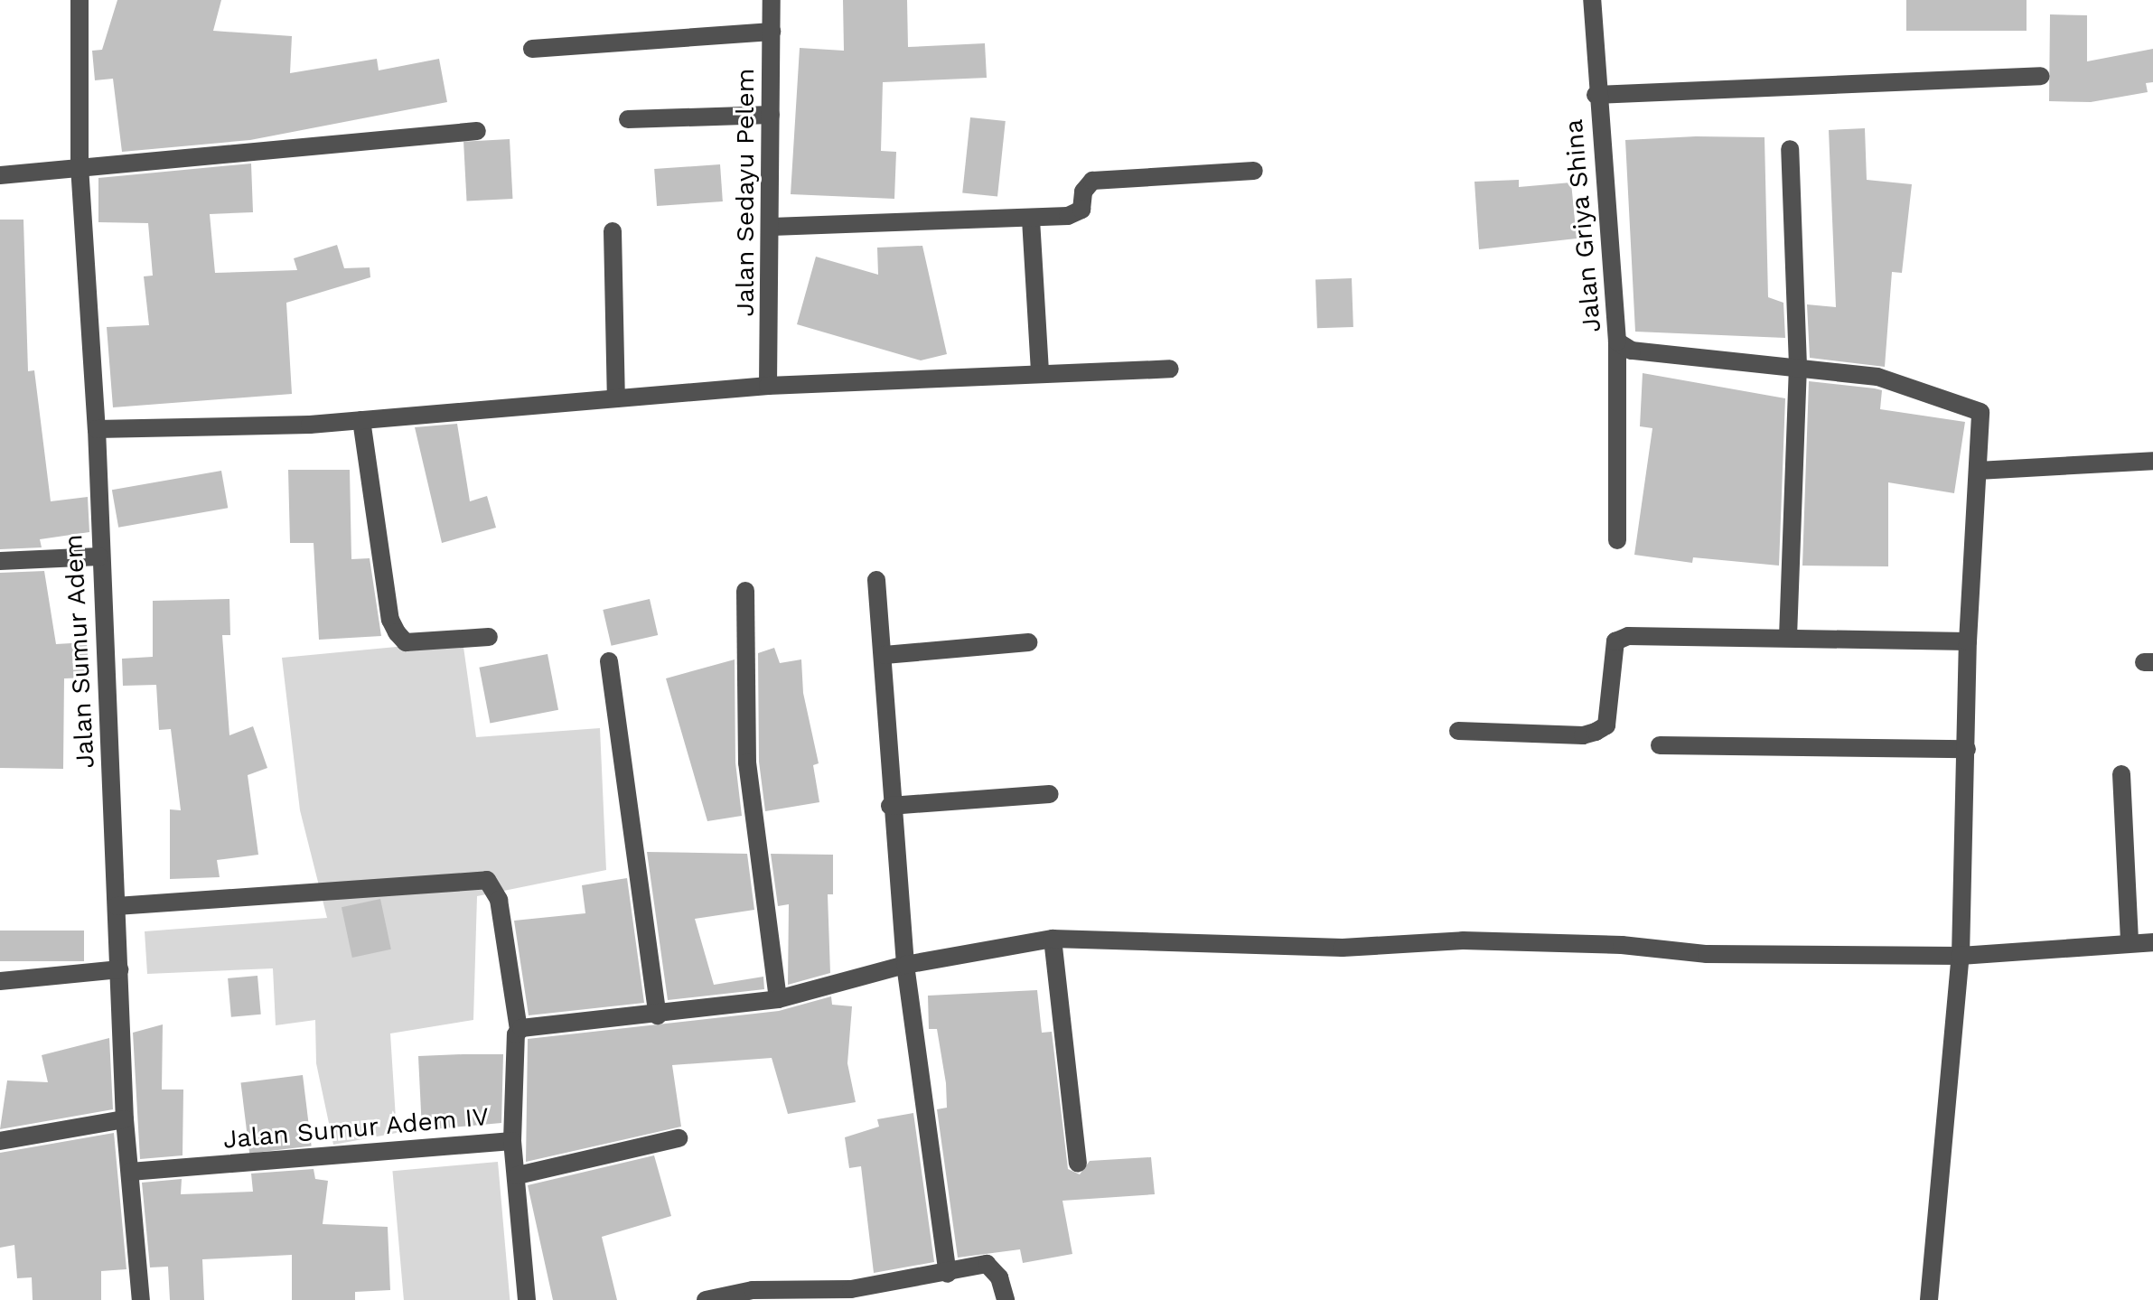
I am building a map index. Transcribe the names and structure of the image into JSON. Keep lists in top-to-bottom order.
{
  "streets": {
    "street": [
      "Jalan Sedayu Pelem",
      "Jalan Griya Shina",
      "Jalan Sumur Adem",
      "Jalan Sumur Adem IV"
    ]
  },
  "crossings": [
    ["Jalan Sumur Adem", "Jalan Sumur Adem IV"]
  ]
}
